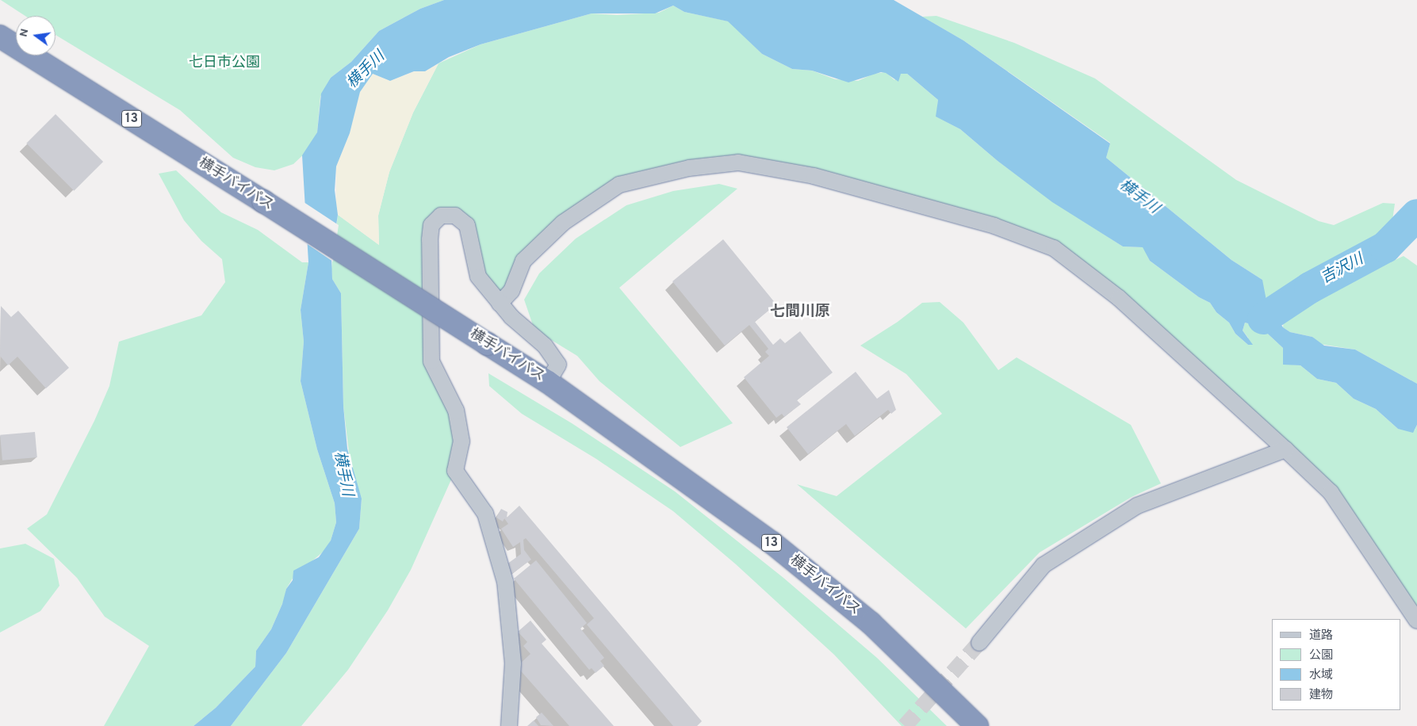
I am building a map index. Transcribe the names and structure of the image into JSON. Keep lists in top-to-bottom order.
{
  "streets": {
    "highway": ["13", "横手バイパス"]
  },
  "districts": ["七間川原"],
  "water": ["横手川", "吉沢川"],
  "parks": ["七日市公園"],
  "legend": [
    "道路",
    "公園",
    "水域",
    "建物"
  ],
  "north": "left"
}
